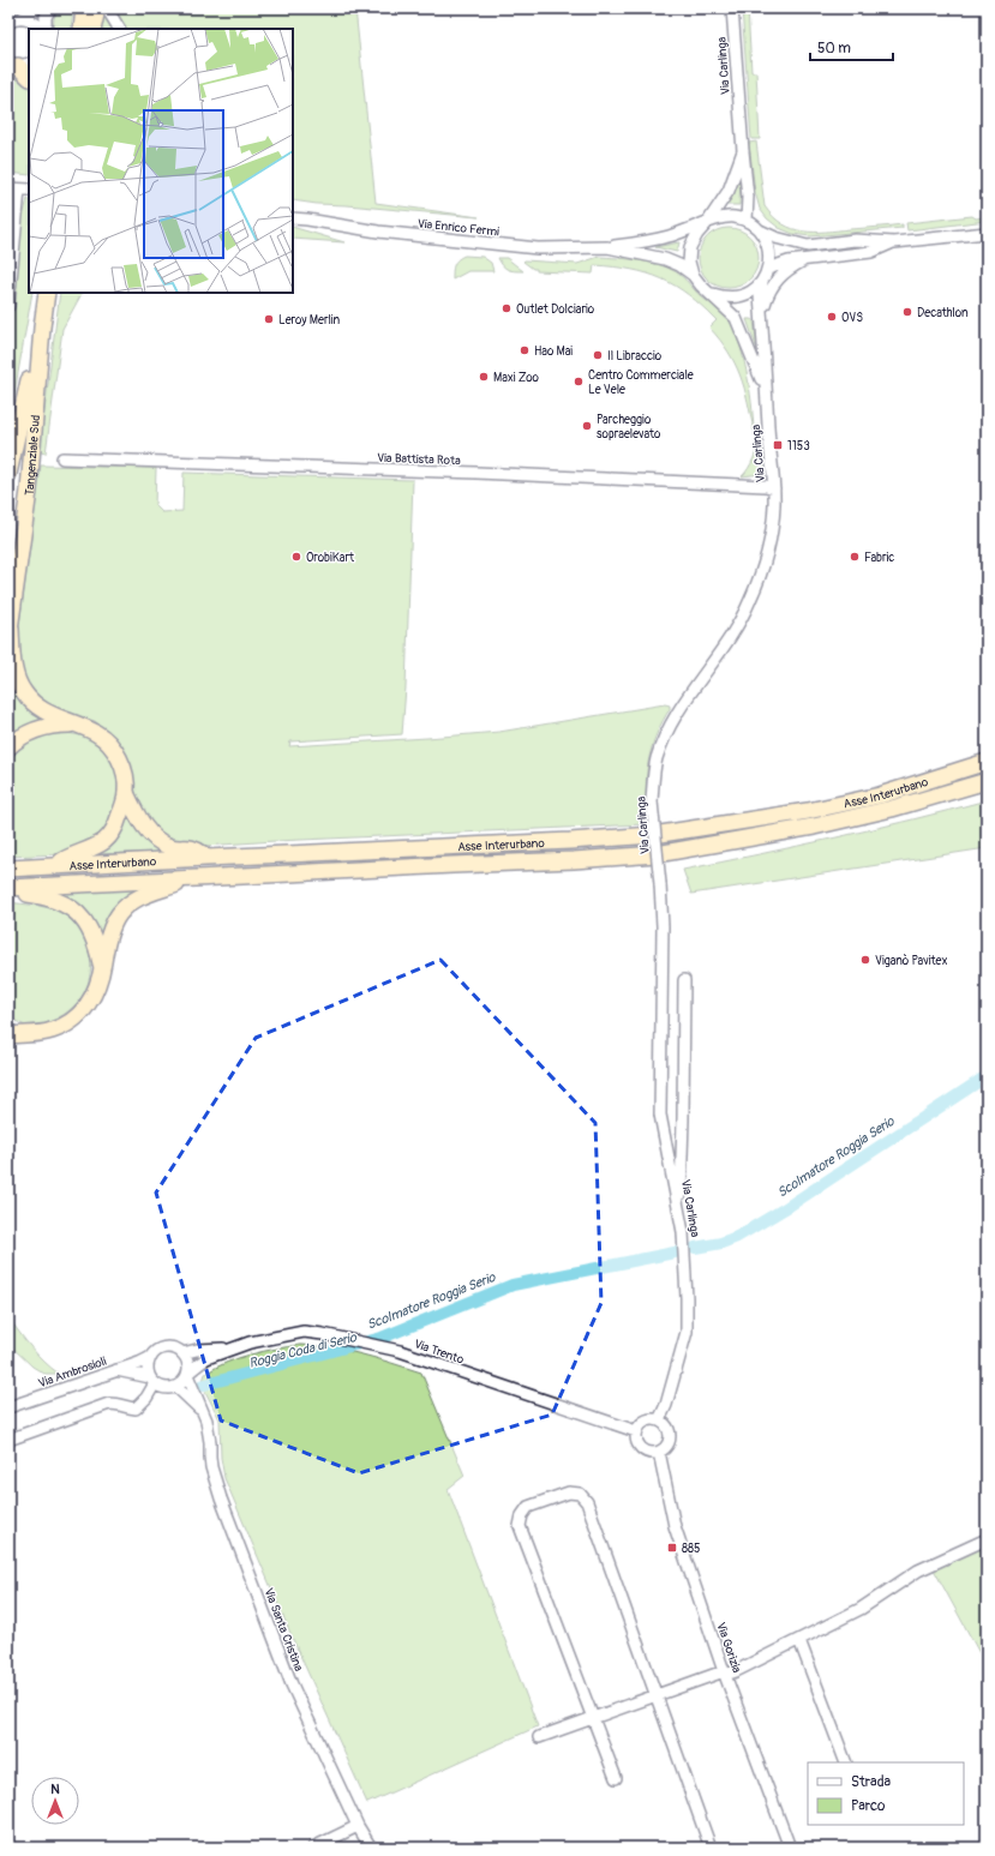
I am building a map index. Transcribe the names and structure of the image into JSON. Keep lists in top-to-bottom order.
{
  "streets": {
    "highway": ["Tangenziale Sud", "Asse Interurbano"],
    "street": [
      "Via Carlinga",
      "Via Enrico Fermi",
      "Via Battista Rota",
      "Via Trento",
      "Via Ambrosioli",
      "Via Santa Cristina",
      "Via Gorizia"
    ]
  },
  "crossings": [
    ["Via Carlinga", "Via Enrico Fermi"],
    ["Via Carlinga", "Via Battista Rota"],
    ["Via Carlinga", "Via Trento"],
    ["Via Carlinga", "Via Gorizia"],
    ["Via Trento", "Via Ambrosioli"],
    ["Via Trento", "Via Santa Cristina"],
    ["Via Trento", "Via Gorizia"],
    ["Via Ambrosioli", "Via Santa Cristina"]
  ],
  "water": ["Scolmatore Roggia Serio", "Roggia Coda di Serio"],
  "places": {
    "other": [
      "Outlet Dolciario",
      "Decathlon",
      "OVS",
      "Leroy Merlin",
      "Hao Mai",
      "Il Libraccio",
      "Maxi Zoo",
      "Centro Commerciale Le Vele",
      "Parcheggio sopraelevato",
      "OrobiKart",
      "Fabric",
      "Viganò Pavitex"
    ],
    "transit": ["1153", "885"]
  },
  "legend": ["Strada", "Parco"],
  "scale_bar": "50 m",
  "north": "top"
}
